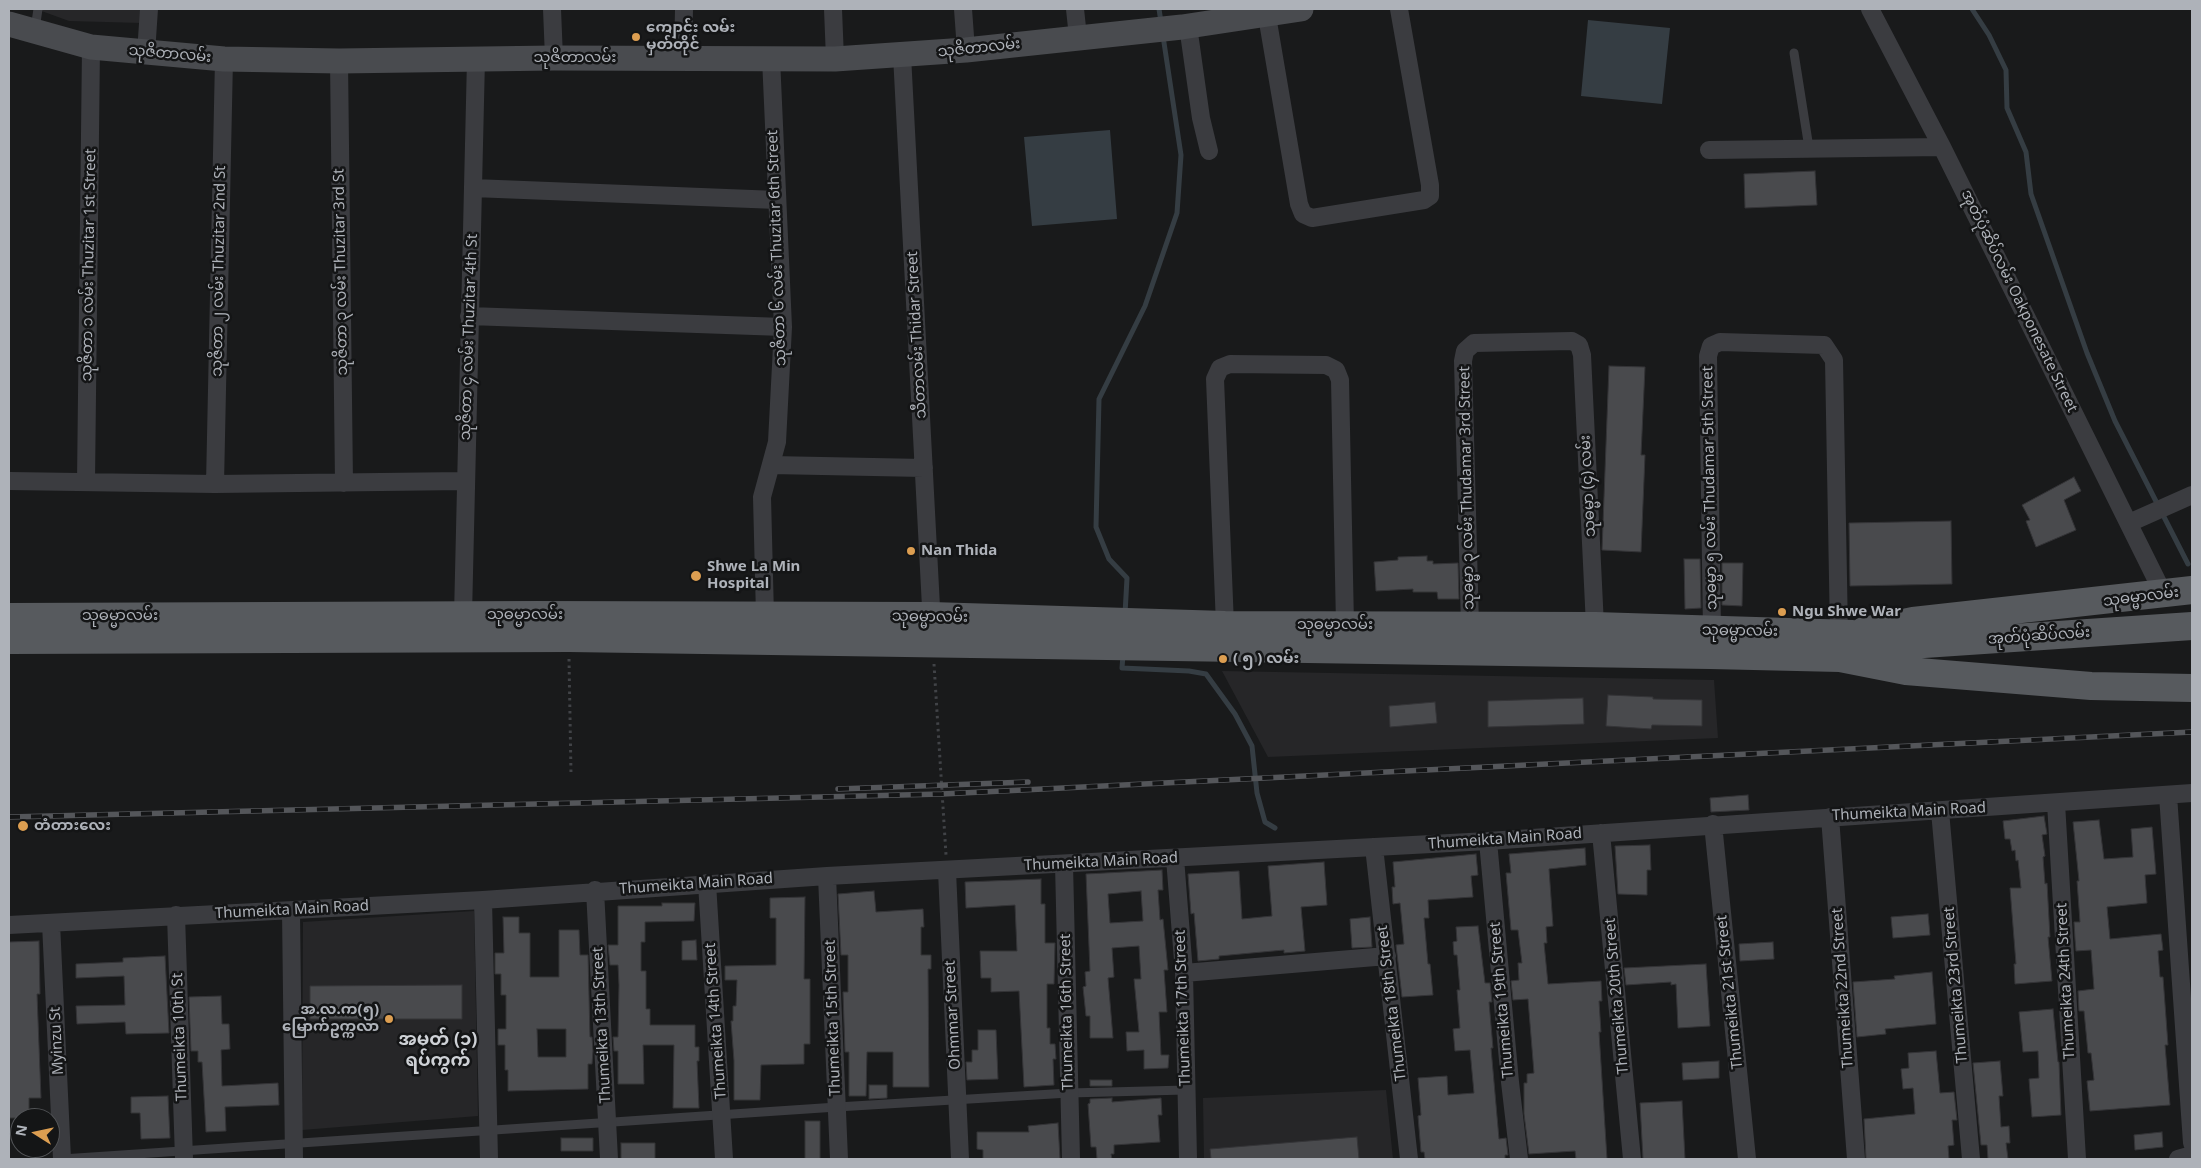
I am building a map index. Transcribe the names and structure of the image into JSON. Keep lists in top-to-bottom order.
{
  "streets": {
    "main road": ["သုဇိတာလမ်း", "သုဓမ္မာလမ်း", "အုတ်ပုံဆိပ်လမ်း"],
    "street": [
      "သုဇိတာ ၆ လမ်း Thuzitar 6th Street",
      "သုဇိတာ ၁ လမ်း Thuzitar 1st Street",
      "သုဇိတာ ၂ လမ်း Thuzitar 2nd St",
      "သုဇိတာ ၃ လမ်း Thuzitar 3rd St",
      "အုတ်ပုံဆိပ်လမ်း Oakponesate Street",
      "သီတာလမ်း Thidar Street",
      "သုဇိတာ ၄ လမ်း Thuzitar 4th St",
      "သုဓမ္မာ (၄) လမ်း",
      "သုဓမ္မာ ၃ လမ်း Thudamar 3rd Street",
      "သုဓမ္မာ ၅ လမ်း Thudamar 5th Street",
      "Thumeikta Main Road",
      "Thumeikta 24th Street",
      "Thumeikta 23rd Street",
      "Thumeikta 22nd Street",
      "Thumeikta 21st Street",
      "Thumeikta 20th Street",
      "Thumeikta 19th Street",
      "Thumeikta 18th Street",
      "Thumeikta 17th Street",
      "Thumeikta 16th Street",
      "Ohmmar Street",
      "Thumeikta 15th Street",
      "Thumeikta 14th Street",
      "Thumeikta 13th Street",
      "Thumeikta 10th St",
      "Myinzu St"
    ]
  },
  "crossings": [
    ["သုဇိတာလမ်း", "သုဇိတာ ၆ လမ်း Thuzitar 6th Street"],
    ["သုဇိတာလမ်း", "သုဇိတာ ၁ လမ်း Thuzitar 1st Street"],
    ["သုဇိတာလမ်း", "သုဇိတာ ၂ လမ်း Thuzitar 2nd St"],
    ["သုဇိတာလမ်း", "သုဇိတာ ၃ လမ်း Thuzitar 3rd St"],
    ["သုဇိတာလမ်း", "သီတာလမ်း Thidar Street"],
    ["သုဇိတာလမ်း", "သုဇိတာ ၄ လမ်း Thuzitar 4th St"],
    ["သုဇိတာ ၆ လမ်း Thuzitar 6th Street", "သုဓမ္မာလမ်း"],
    ["အုတ်ပုံဆိပ်လမ်း Oakponesate Street", "သုဓမ္မာလမ်း"],
    ["သီတာလမ်း Thidar Street", "သုဓမ္မာလမ်း"],
    ["သုဇိတာ ၄ လမ်း Thuzitar 4th St", "သုဓမ္မာလမ်း"],
    ["သုဓမ္မာ (၄) လမ်း", "သုဓမ္မာ ၃ လမ်း Thudamar 3rd Street"],
    ["သုဓမ္မာ (၄) လမ်း", "သုဓမ္မာလမ်း"],
    ["သုဓမ္မာ ၃ လမ်း Thudamar 3rd Street", "သုဓမ္မာလမ်း"],
    ["သုဓမ္မာ ၅ လမ်း Thudamar 5th Street", "သုဓမ္မာလမ်း"],
    ["သုဓမ္မာလမ်း", "အုတ်ပုံဆိပ်လမ်း"],
    ["Thumeikta Main Road", "Thumeikta 24th Street"],
    ["Thumeikta Main Road", "Thumeikta 23rd Street"],
    ["Thumeikta Main Road", "Thumeikta 22nd Street"],
    ["Thumeikta Main Road", "Thumeikta 21st Street"],
    ["Thumeikta Main Road", "Thumeikta 20th Street"],
    ["Thumeikta Main Road", "Thumeikta 19th Street"],
    ["Thumeikta Main Road", "Thumeikta 18th Street"],
    ["Thumeikta Main Road", "Thumeikta 17th Street"],
    ["Thumeikta Main Road", "Thumeikta 16th Street"],
    ["Thumeikta Main Road", "Ohmmar Street"],
    ["Thumeikta Main Road", "Thumeikta 15th Street"],
    ["Thumeikta Main Road", "Thumeikta 14th Street"],
    ["Thumeikta Main Road", "Thumeikta 13th Street"],
    ["Thumeikta Main Road", "Thumeikta 10th St"],
    ["Thumeikta Main Road", "Myinzu St"]
  ],
  "districts": ["အမှတ် (၁) ရပ်ကွက်"],
  "places": [
    "ကျောင်း လမ်း မှတ်တိုင်",
    "Nan Thida",
    "Shwe La Min Hospital",
    "Ngu Shwe War",
    "( ၅ ) လမ်း",
    "တံတားလေး",
    "အ.လ.က(၅) မြောက်ဥက္ကလာ"
  ],
  "north": "left"
}
